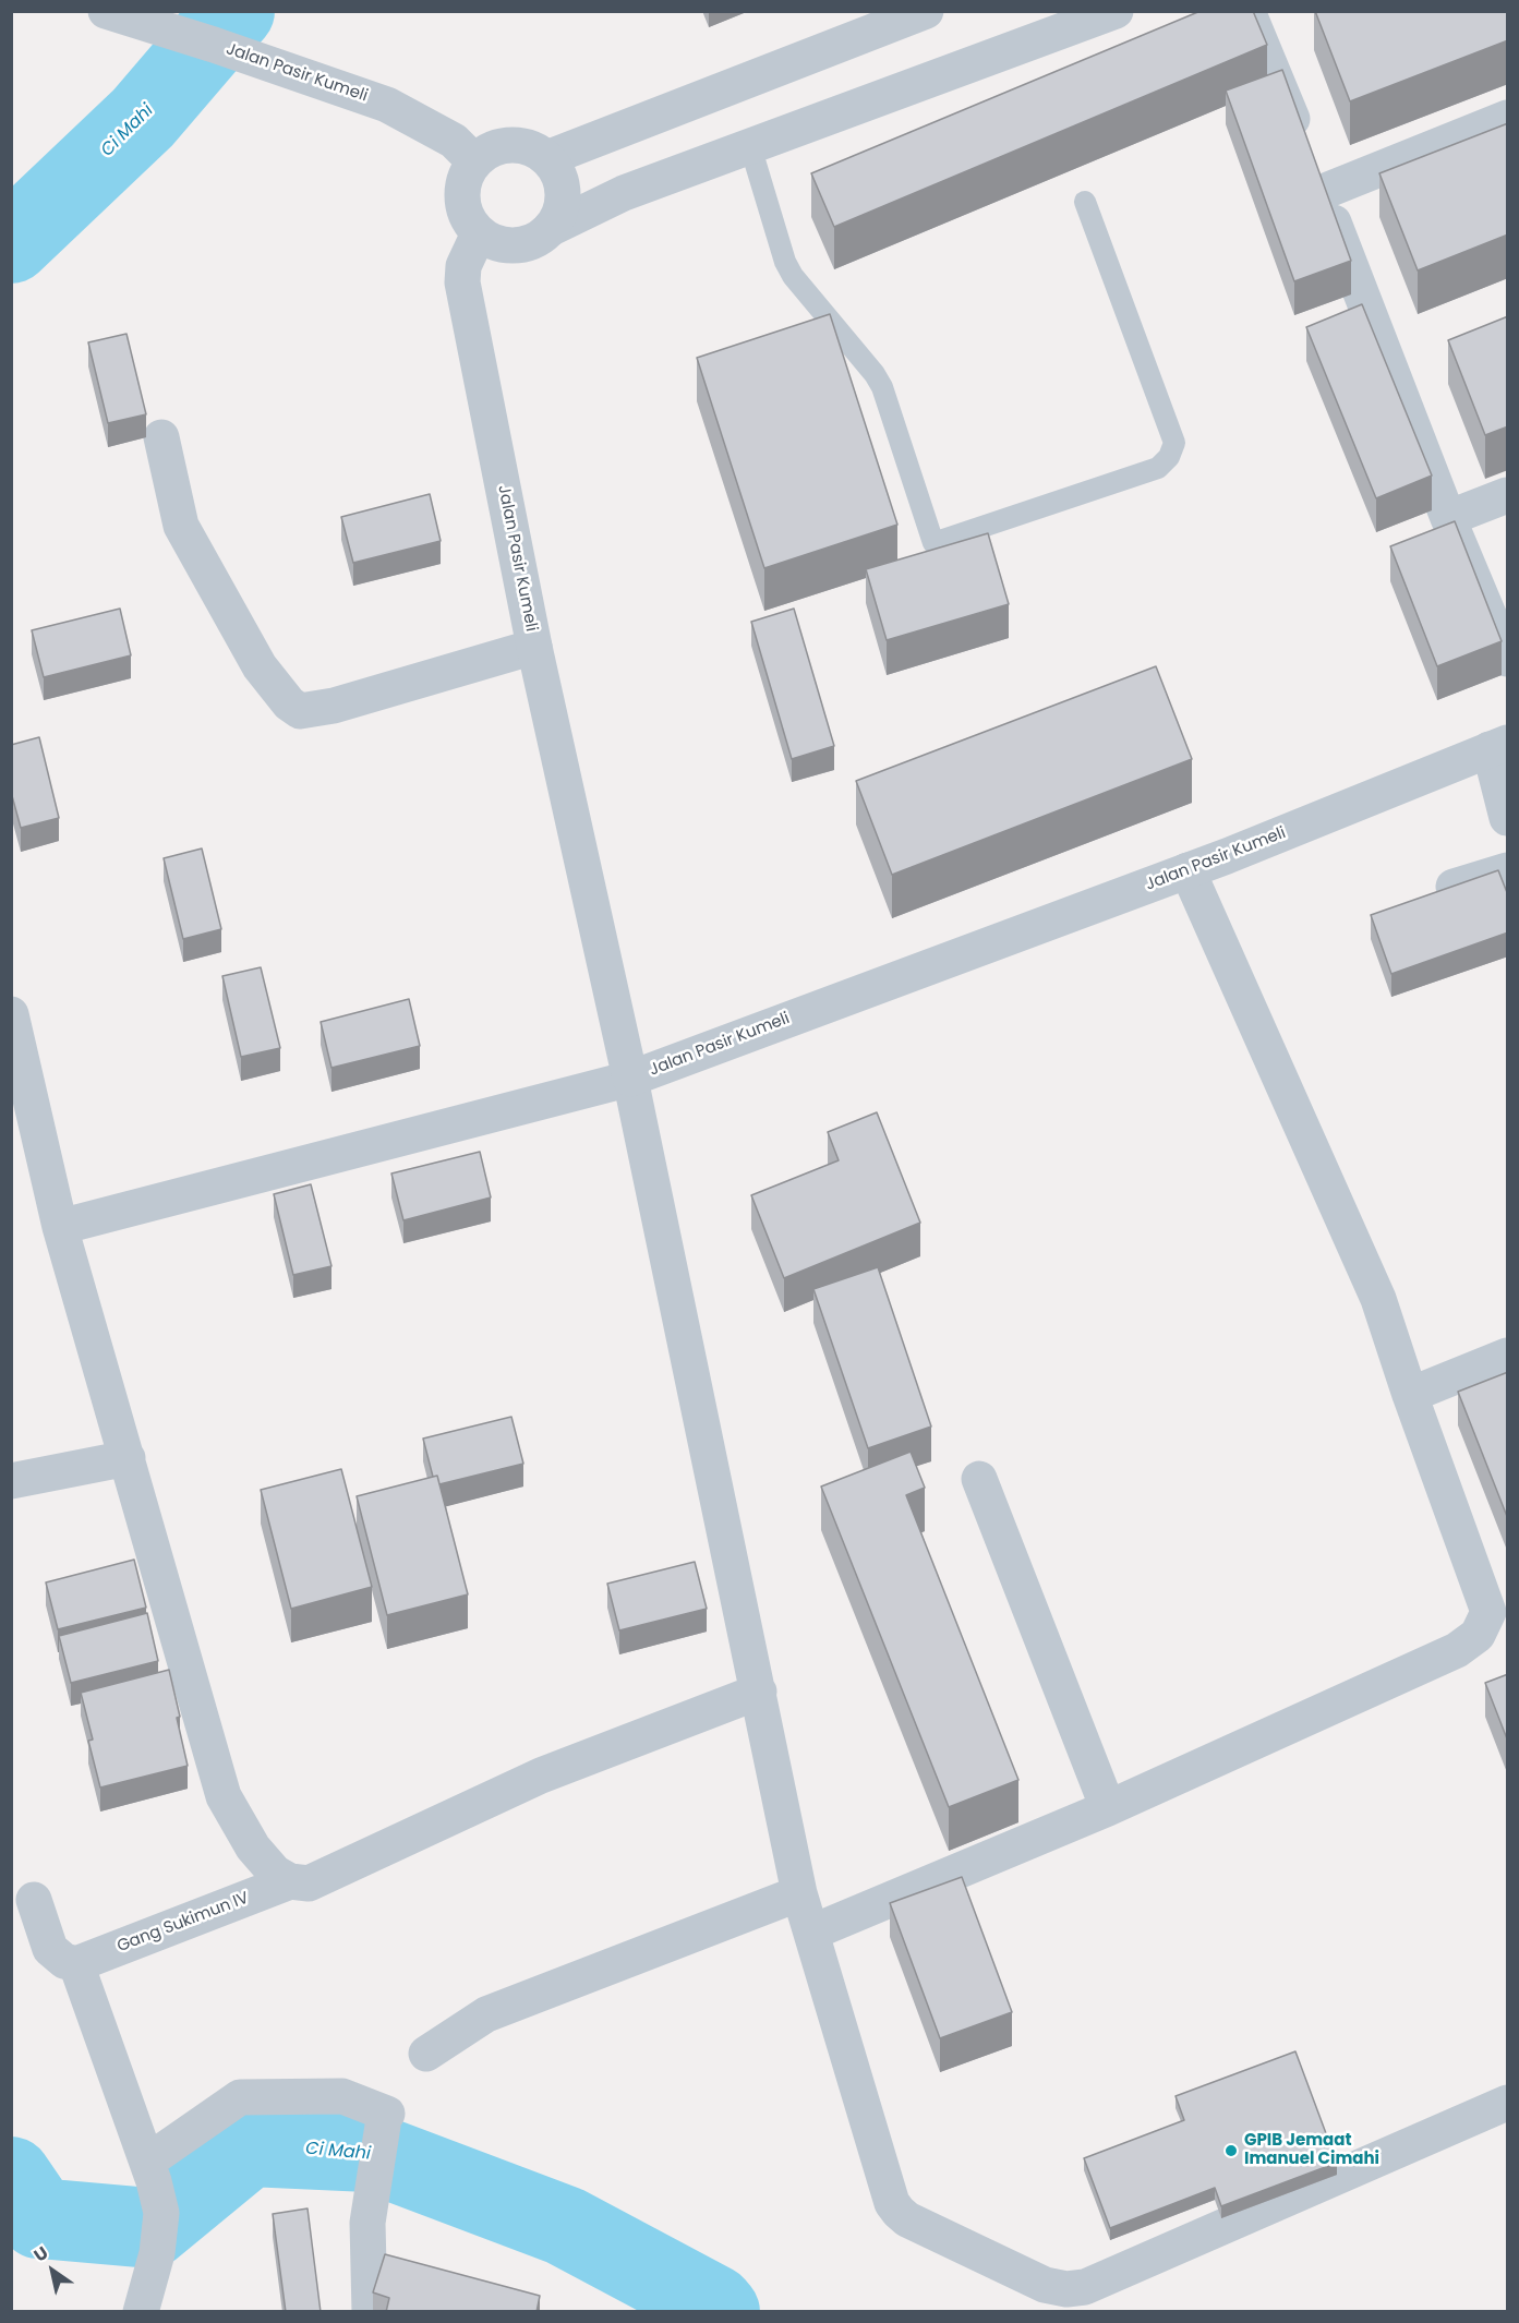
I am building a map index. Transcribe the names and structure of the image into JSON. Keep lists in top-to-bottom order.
{
  "streets": {
    "street": ["Jalan Pasir Kumeli", "Gang Sukimun IV"]
  },
  "water": ["Ci Mahi"],
  "places": ["GPIB Jemaat Imanuel Cimahi"],
  "north": "top left"
}
